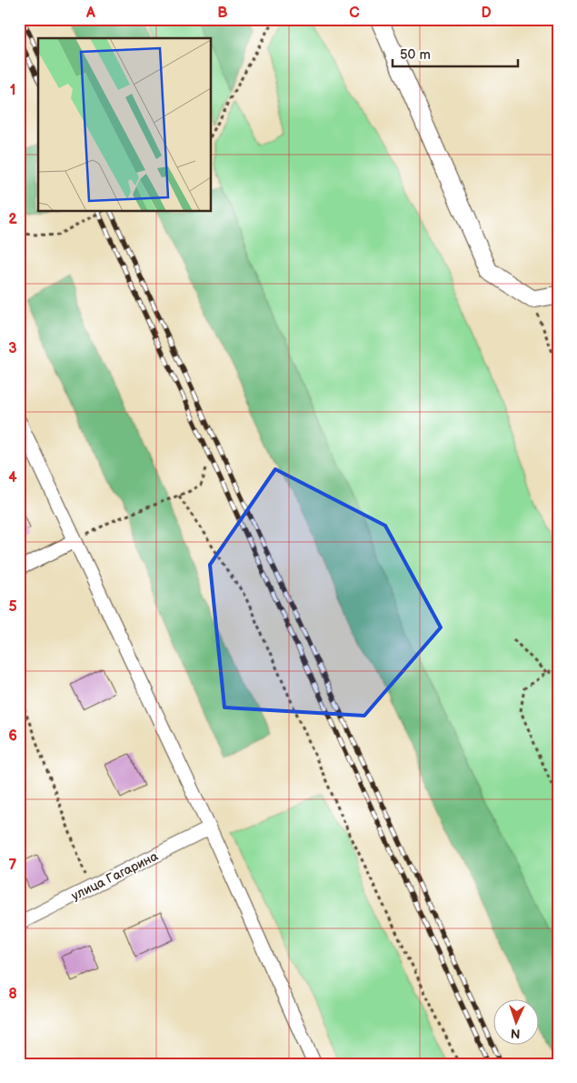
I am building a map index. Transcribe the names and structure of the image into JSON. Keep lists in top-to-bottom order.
{
  "streets": {
    "street": ["улица Гагарина"]
  },
  "scale_bar": "50 m",
  "north": "bottom",
  "grid": {
    "columns": [
      "A",
      "B",
      "C",
      "D"
    ],
    "rows": [
      "1",
      "2",
      "3",
      "4",
      "5",
      "6",
      "7",
      "8"
    ]
  }
}
